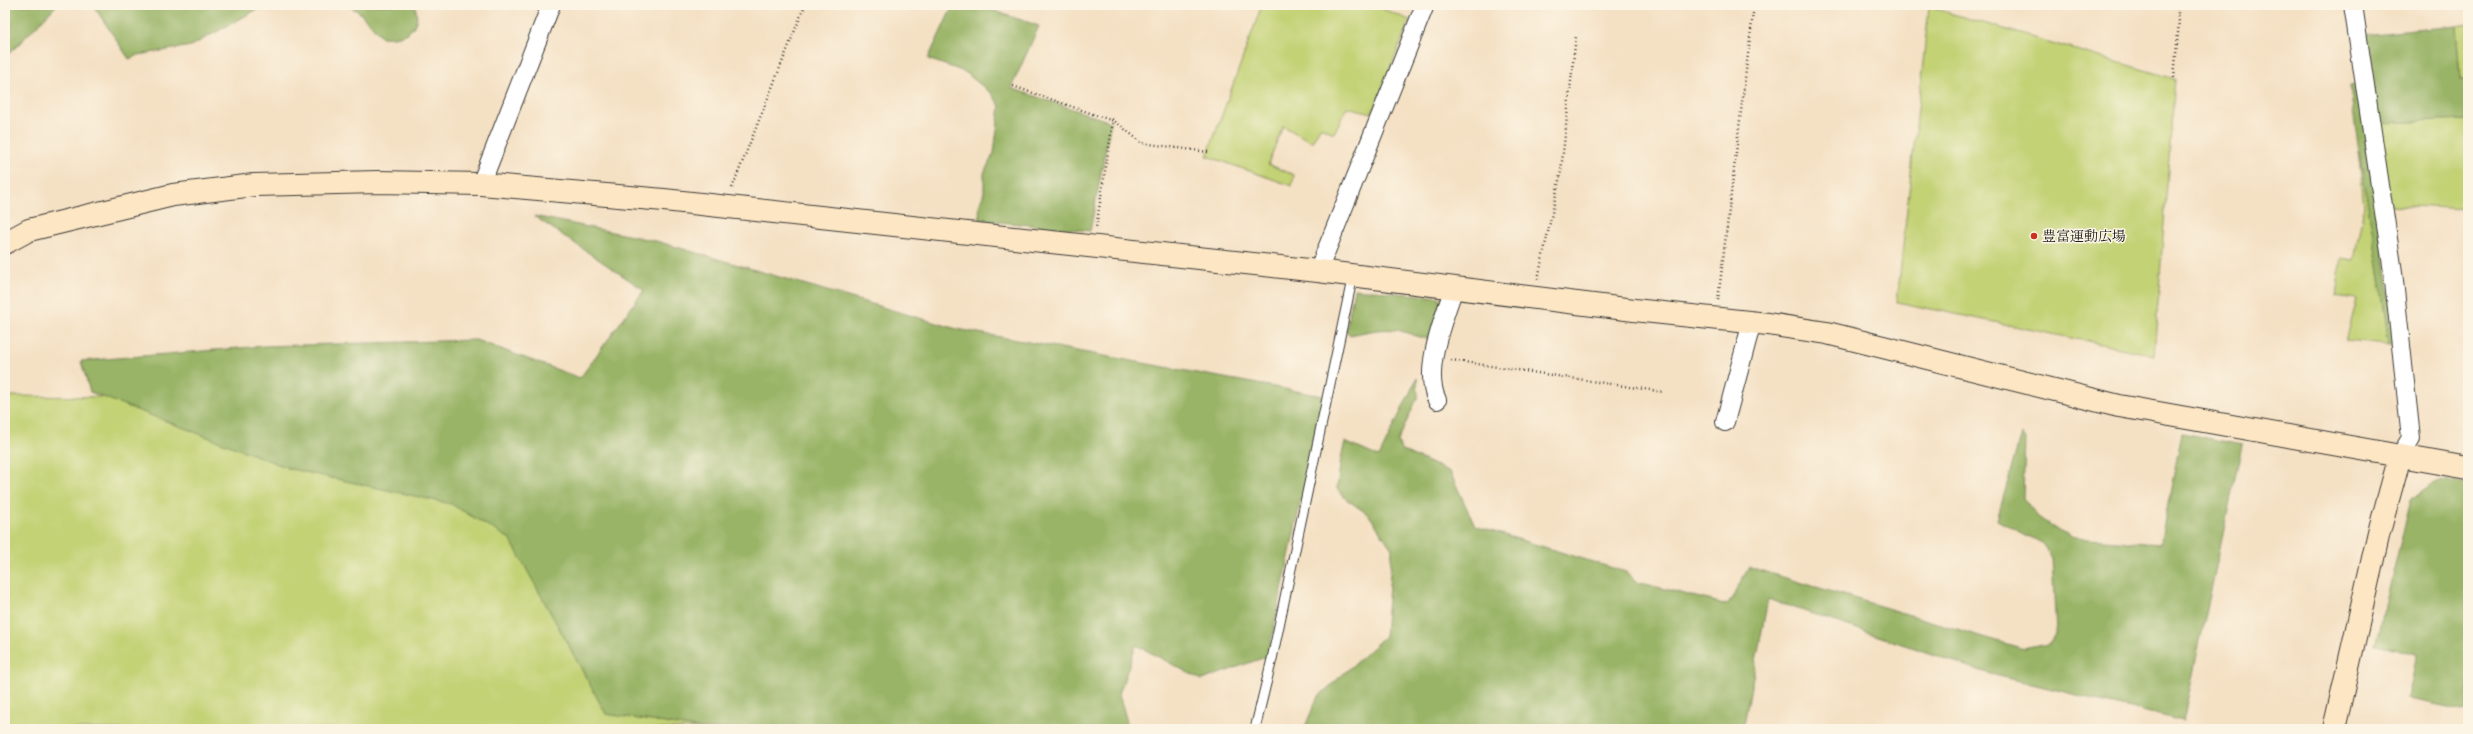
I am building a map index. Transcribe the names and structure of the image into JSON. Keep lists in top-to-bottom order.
{
  "places": ["豊富運動広場"]
}
